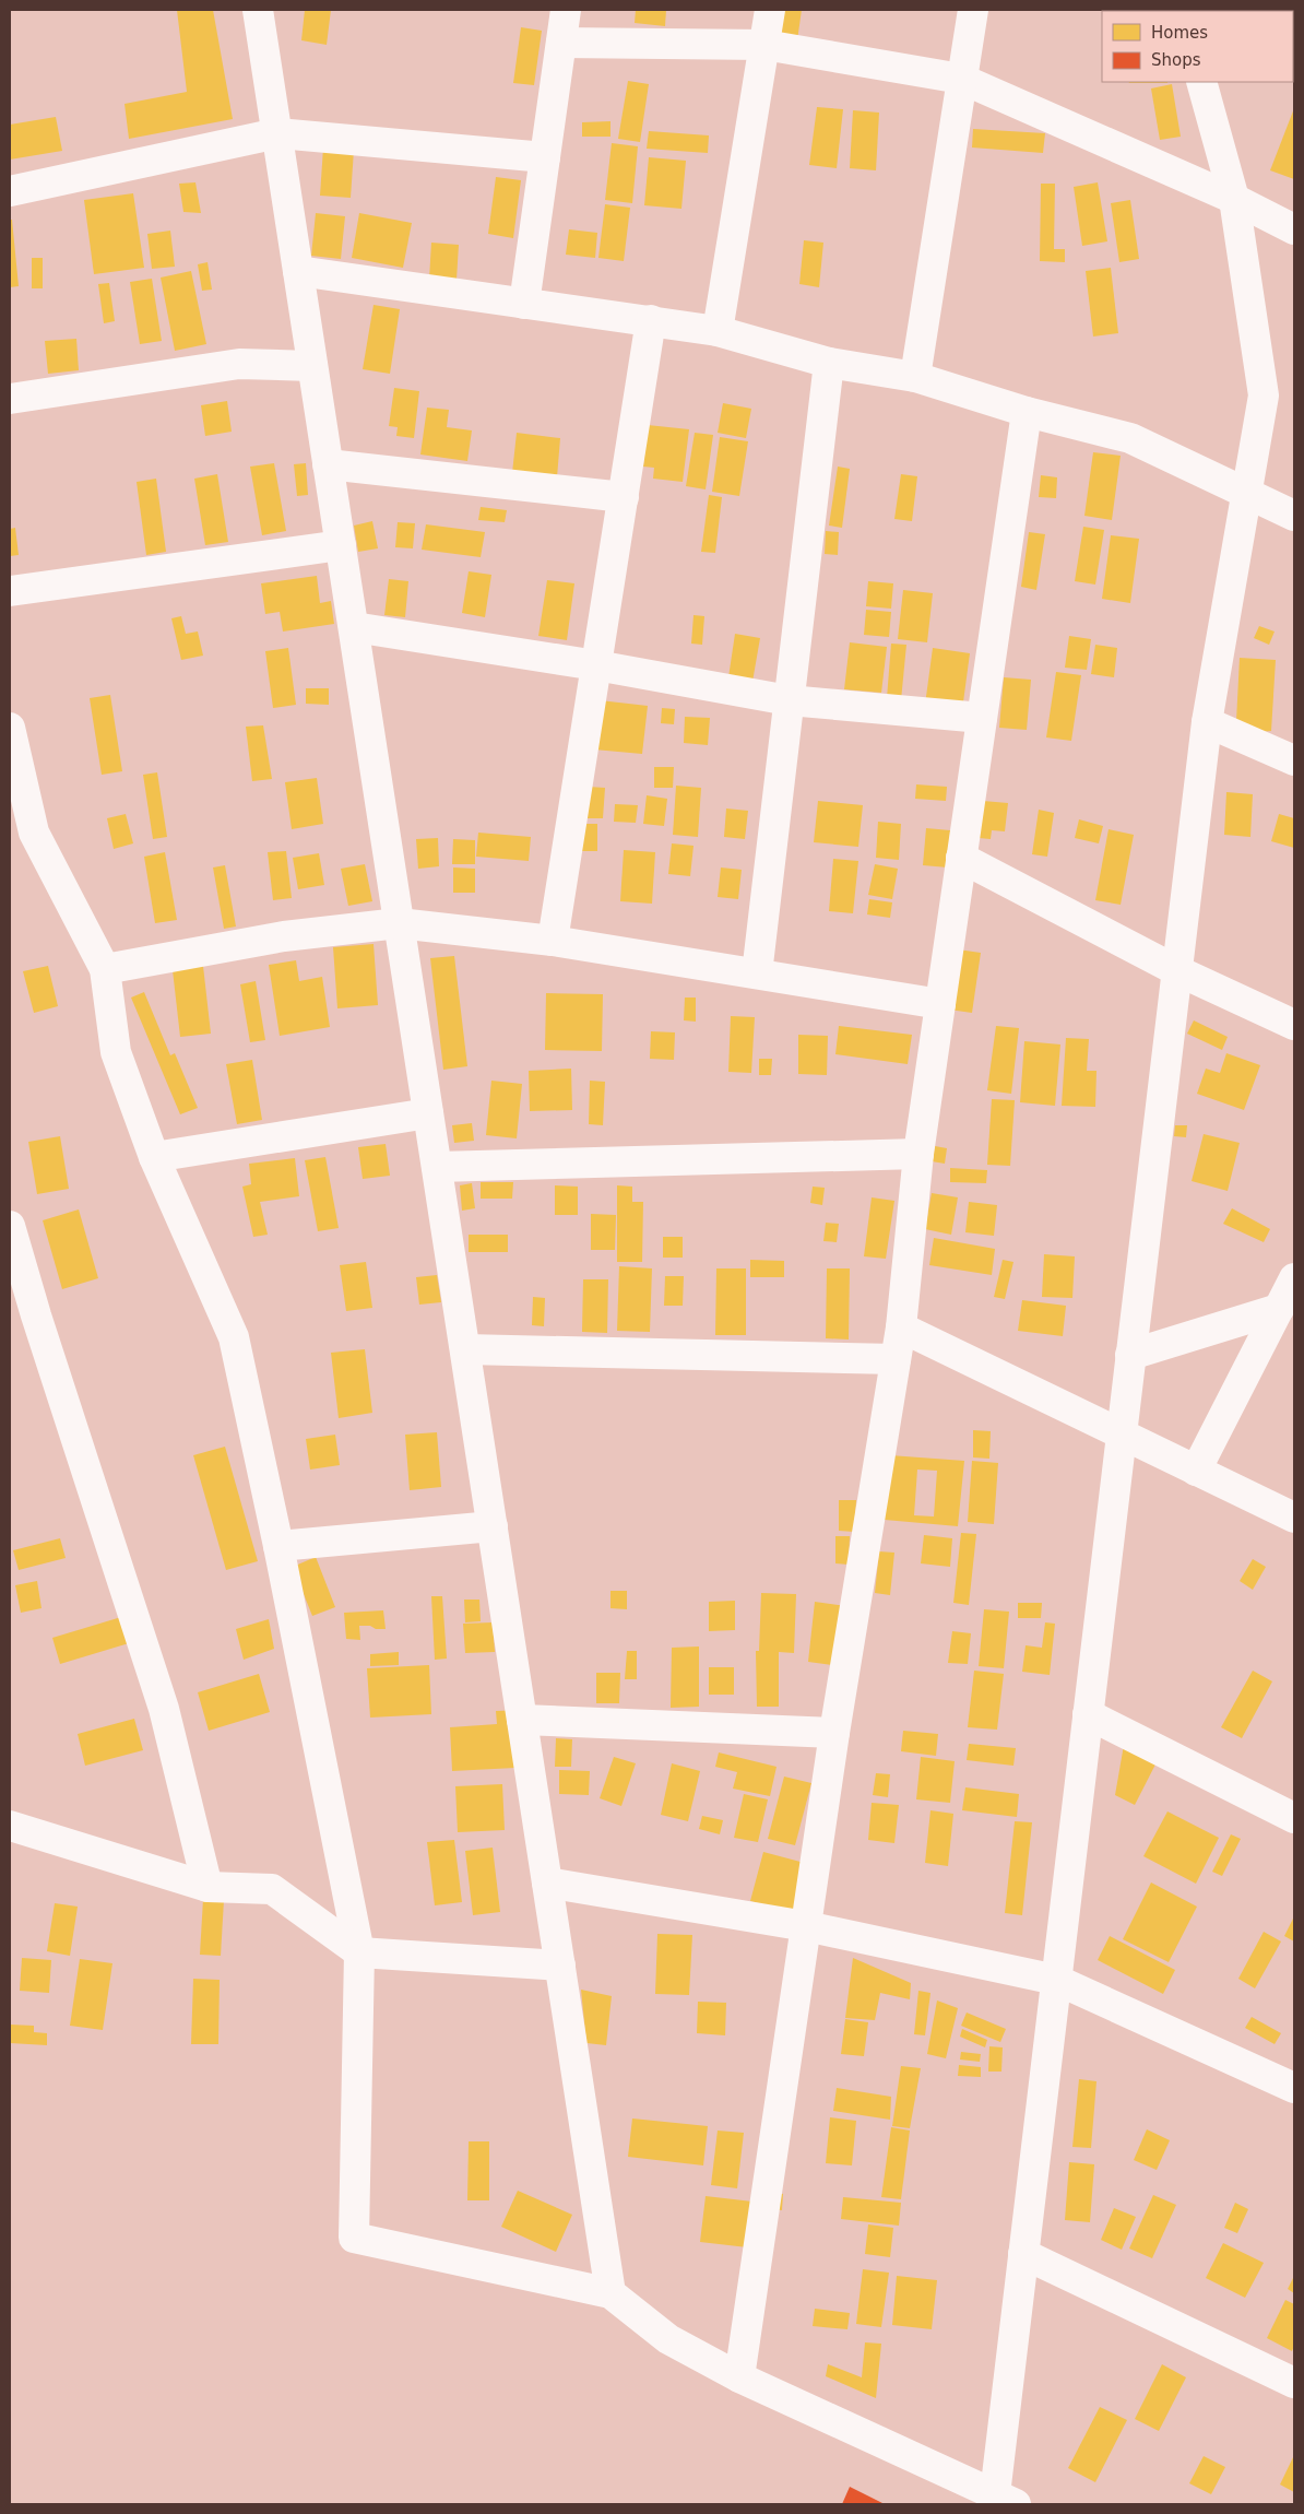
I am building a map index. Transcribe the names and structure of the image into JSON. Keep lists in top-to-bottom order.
{
  "legend": ["Homes", "Shops"]
}
